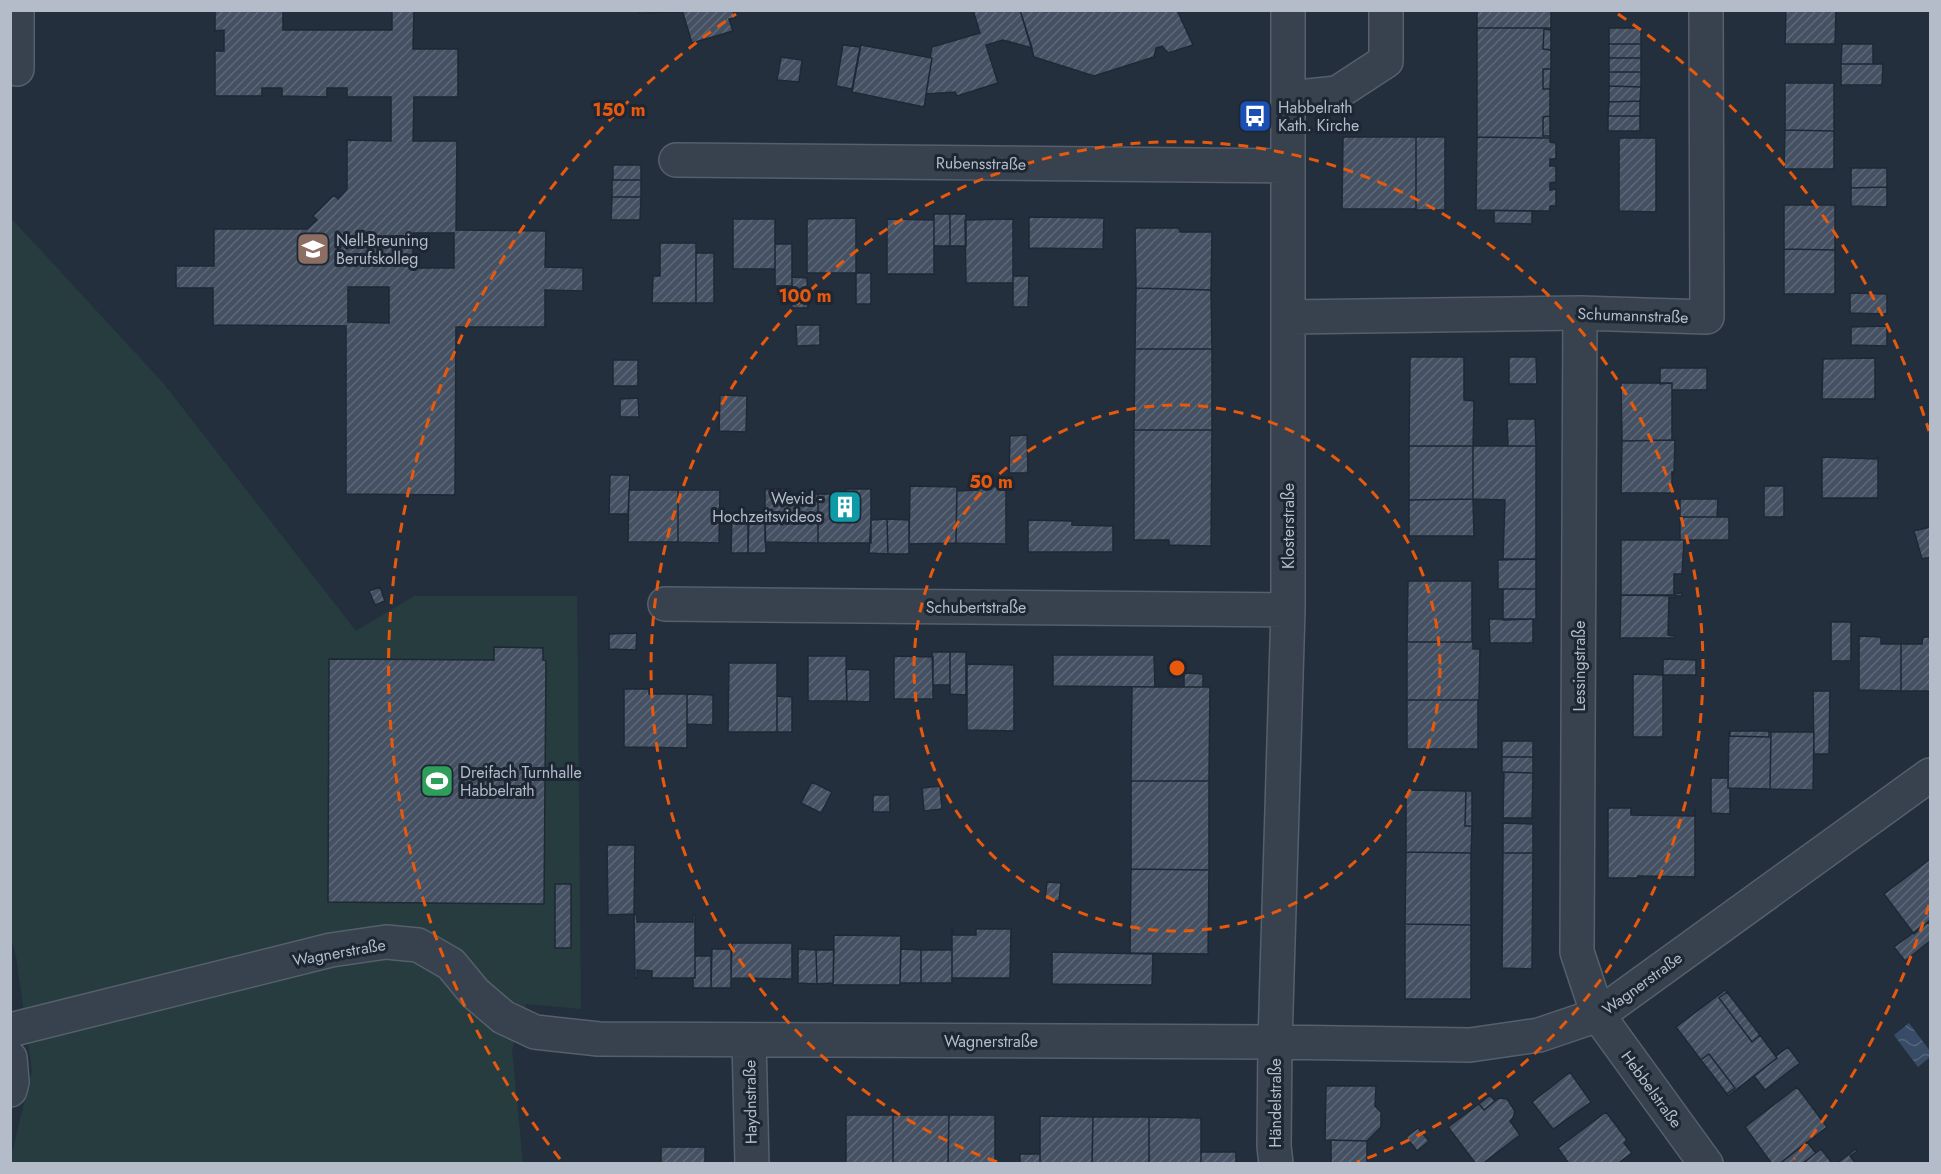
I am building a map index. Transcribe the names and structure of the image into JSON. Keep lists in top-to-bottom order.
{
  "streets": {
    "street": [
      "Rubensstraße",
      "Schumannstraße",
      "Klosterstraße",
      "Schubertstraße",
      "Lessingstraße",
      "Wagnerstraße",
      "Hebbelstraße",
      "Haydnstraße",
      "Händelstraße"
    ]
  },
  "crossings": [
    ["Rubensstraße", "Klosterstraße"],
    ["Schumannstraße", "Klosterstraße"],
    ["Schumannstraße", "Lessingstraße"],
    ["Klosterstraße", "Schubertstraße"],
    ["Klosterstraße", "Wagnerstraße"],
    ["Klosterstraße", "Händelstraße"],
    ["Lessingstraße", "Wagnerstraße"],
    ["Lessingstraße", "Hebbelstraße"],
    ["Wagnerstraße", "Hebbelstraße"],
    ["Wagnerstraße", "Haydnstraße"],
    ["Wagnerstraße", "Händelstraße"]
  ],
  "places": {
    "bus stop": ["Habbelrath Kath. Kirche"],
    "school or university": ["Nell-Breuning Berufskolleg"],
    "building": ["Wevid - Hochzeitsvideos"],
    "sports": ["Dreifach Turnhalle Habbelrath"]
  },
  "rings": ["150 m", "100 m", "50 m"]
}
